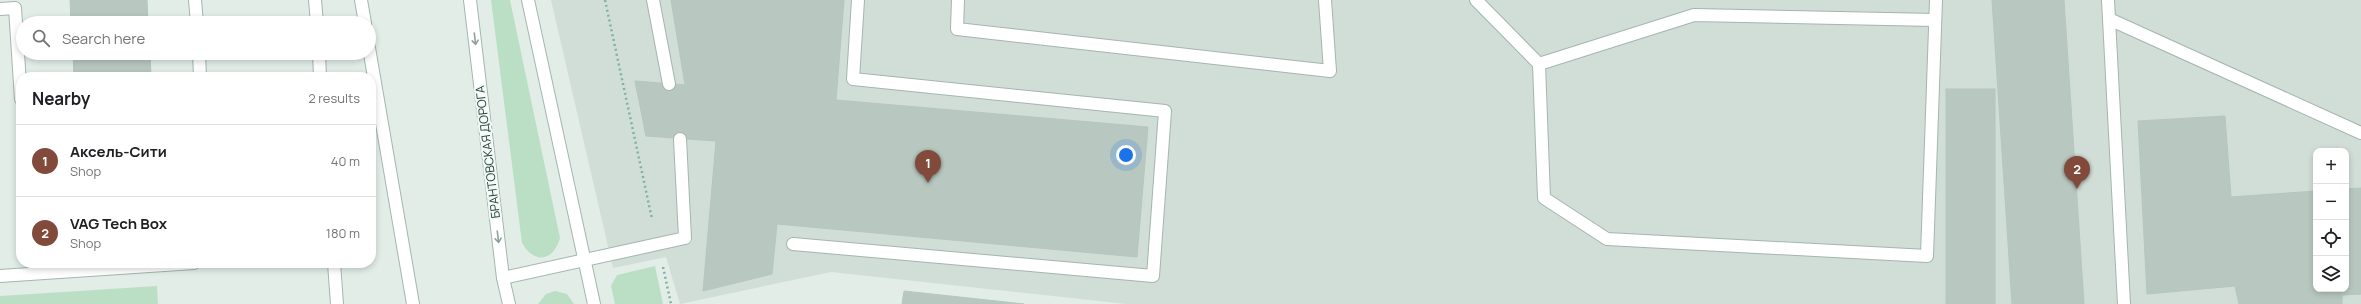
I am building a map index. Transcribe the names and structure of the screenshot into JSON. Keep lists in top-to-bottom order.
{
  "streets": {
    "street": ["БРАНТОВСКАЯ ДОРОГА"]
  },
  "page": {
    "search": "Search here",
    "heading": ["Nearby", "2 results"],
    "list": [
      {
        "mark": "1",
        "name": "Аксель-Сити",
        "note": "Shop",
        "value": "40 m"
      },
      {
        "mark": "2",
        "name": "VAG Tech Box",
        "note": "Shop",
        "value": "180 m"
      }
    ],
    "map_buttons": ["+", "−"],
    "pins": ["1", "2"]
  }
}
